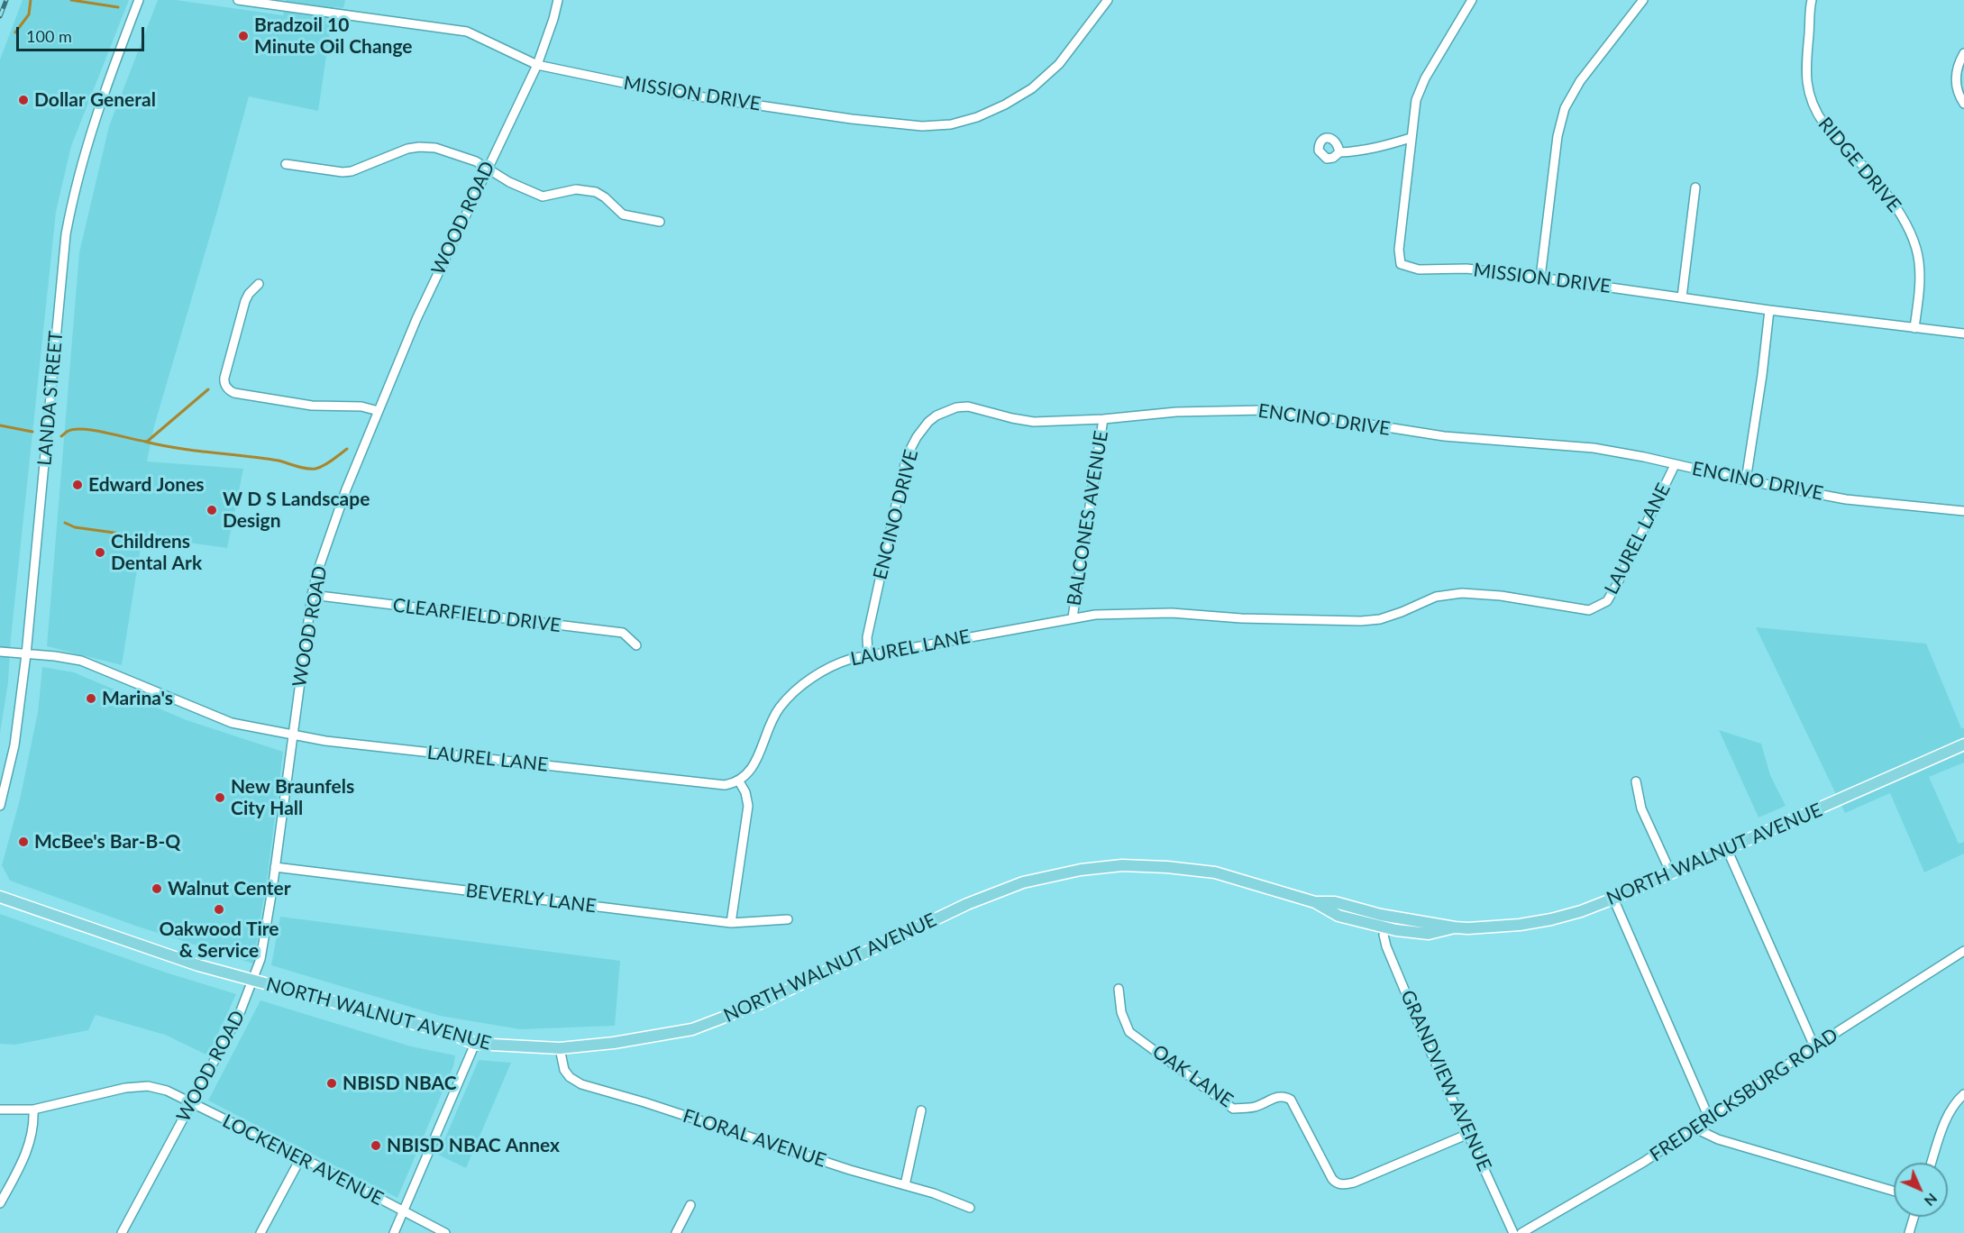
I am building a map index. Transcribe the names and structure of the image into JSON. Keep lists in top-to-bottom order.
{
  "streets": {
    "main road": ["NORTH WALNUT AVENUE"],
    "street": [
      "MISSION DRIVE",
      "RIDGE DRIVE",
      "WOOD ROAD",
      "LANDA STREET",
      "ENCINO DRIVE",
      "BALCONES AVENUE",
      "LAUREL LANE",
      "CLEARFIELD DRIVE",
      "BEVERLY LANE",
      "OAK LANE",
      "GRANDVIEW AVENUE",
      "FREDERICKSBURG ROAD",
      "FLORAL AVENUE",
      "LOCKENER AVENUE"
    ]
  },
  "crossings": [
    ["MISSION DRIVE", "RIDGE DRIVE"],
    ["MISSION DRIVE", "WOOD ROAD"],
    ["WOOD ROAD", "LAUREL LANE"],
    ["WOOD ROAD", "CLEARFIELD DRIVE"],
    ["WOOD ROAD", "NORTH WALNUT AVENUE"],
    ["WOOD ROAD", "BEVERLY LANE"],
    ["WOOD ROAD", "LOCKENER AVENUE"],
    ["LANDA STREET", "LAUREL LANE"],
    ["ENCINO DRIVE", "BALCONES AVENUE"],
    ["ENCINO DRIVE", "LAUREL LANE"],
    ["BALCONES AVENUE", "LAUREL LANE"],
    ["NORTH WALNUT AVENUE", "GRANDVIEW AVENUE"],
    ["NORTH WALNUT AVENUE", "FLORAL AVENUE"],
    ["OAK LANE", "GRANDVIEW AVENUE"]
  ],
  "places": [
    "Bradzoil 10 Minute Oil Change",
    "Dollar General",
    "Edward Jones",
    "W D S Landscape Design",
    "Childrens Dental Ark",
    "Marina's",
    "New Braunfels City Hall",
    "McBee's Bar-B-Q",
    "Walnut Center",
    "Oakwood Tire & Service",
    "NBISD NBAC",
    "NBISD NBAC Annex"
  ],
  "scale_bar": "100 m",
  "north": "bottom right"
}
